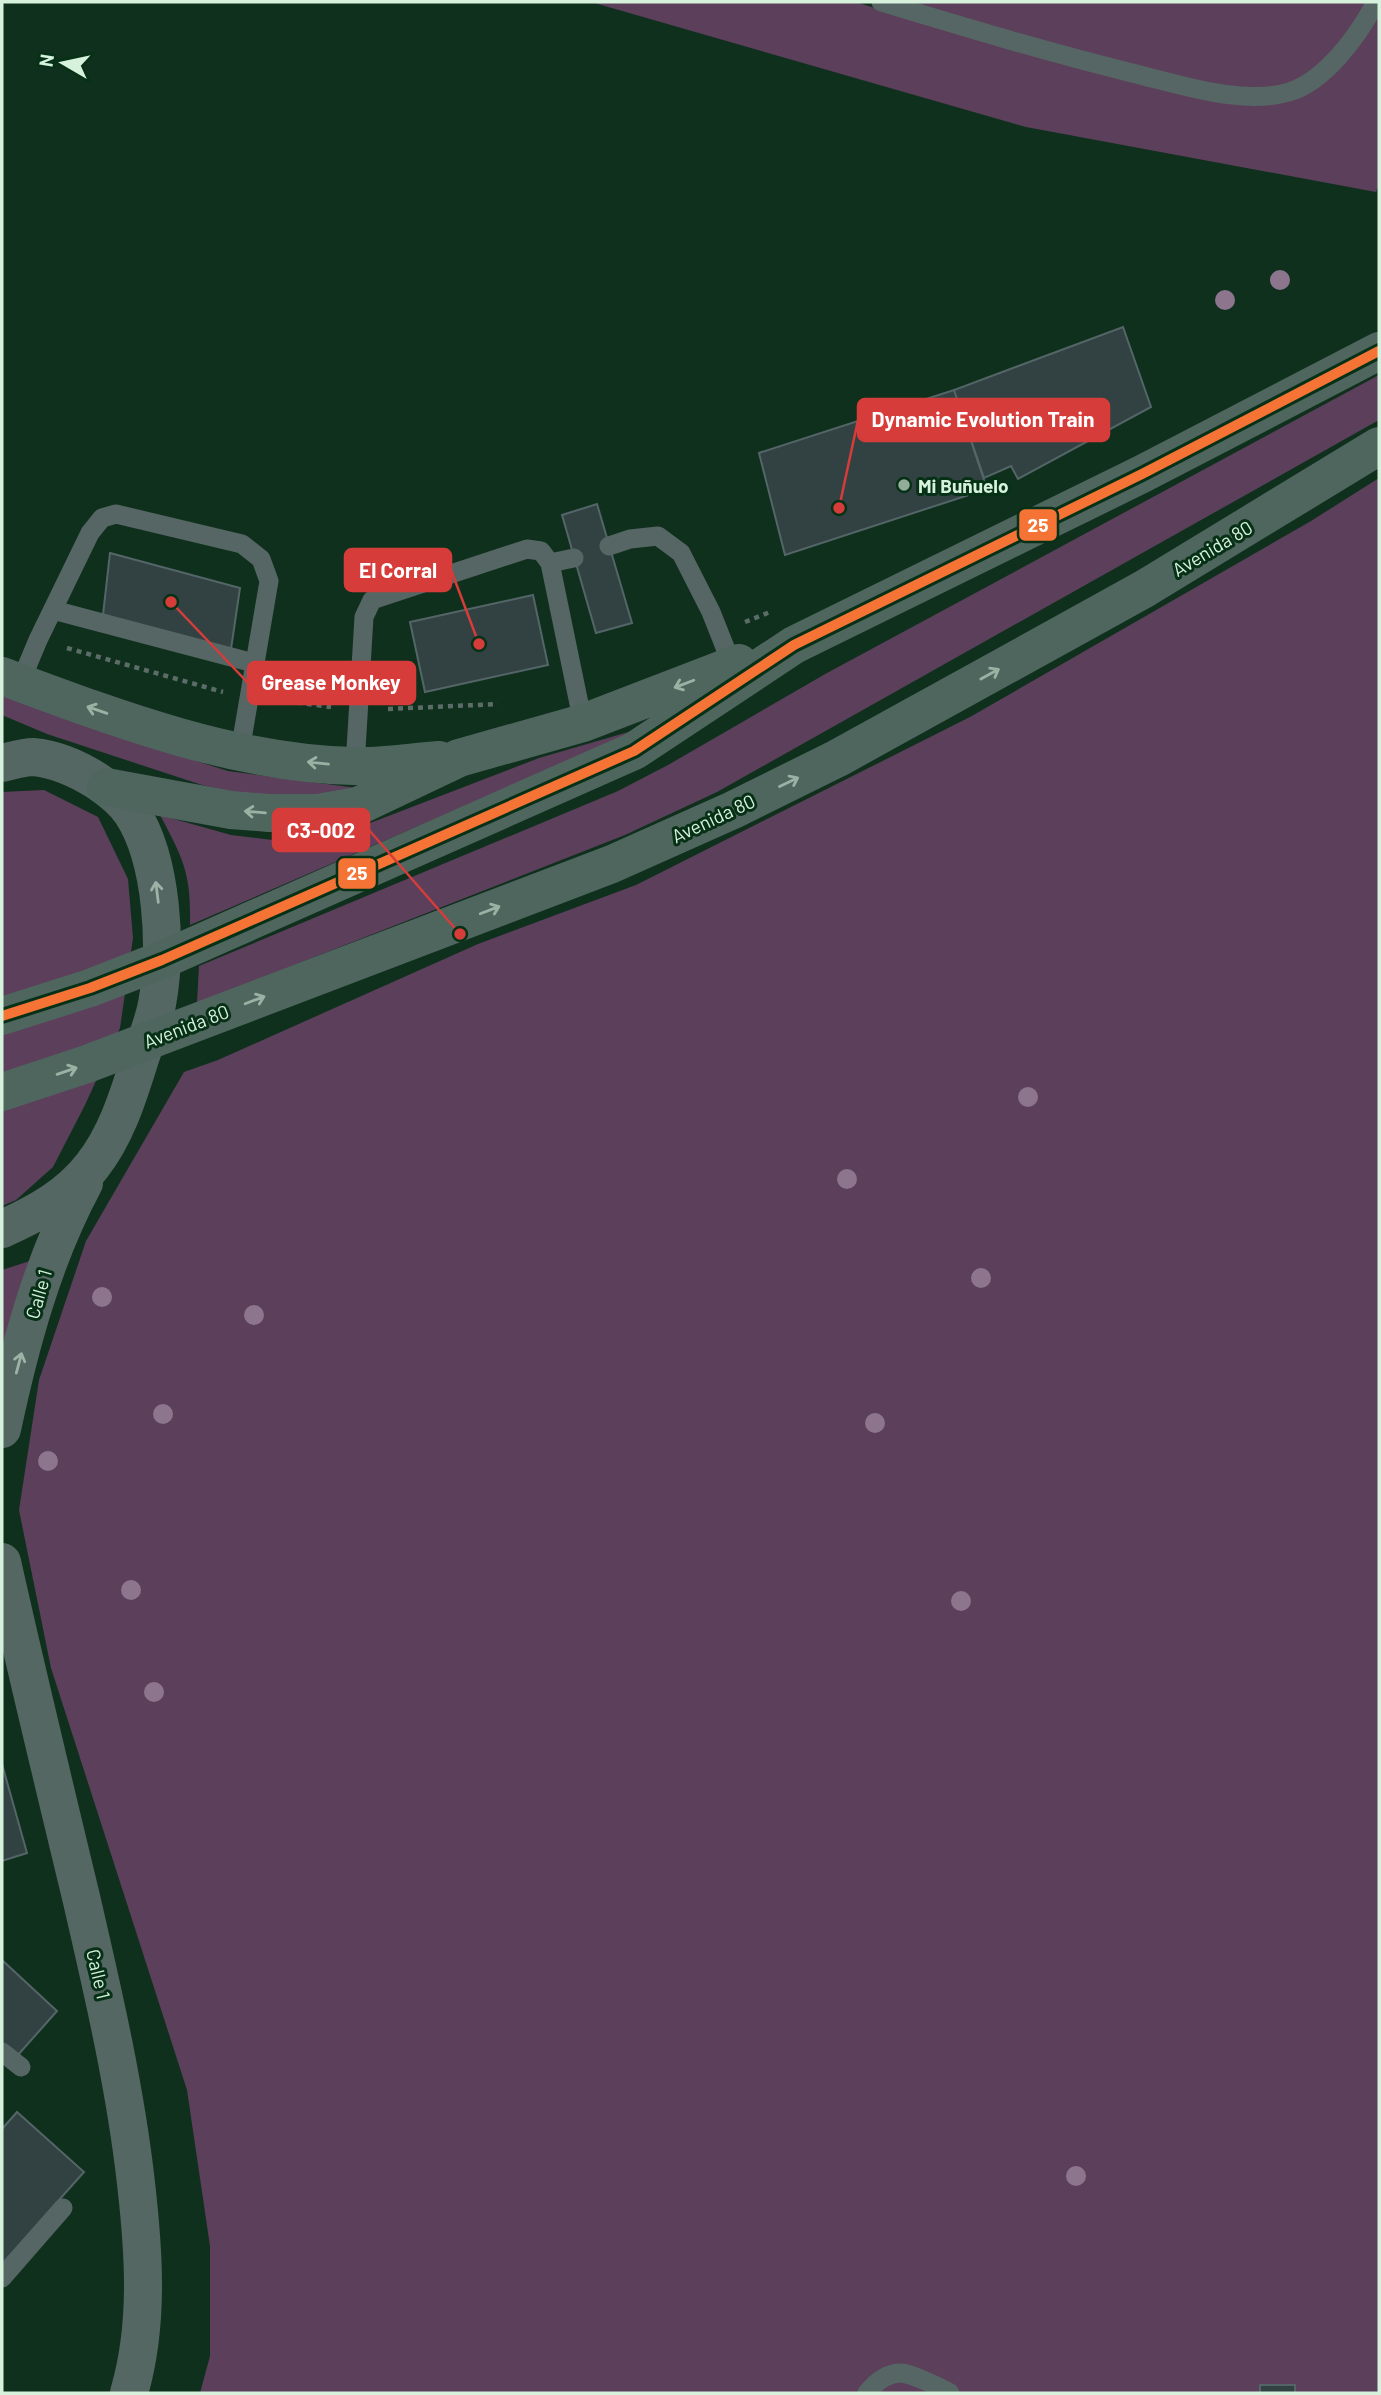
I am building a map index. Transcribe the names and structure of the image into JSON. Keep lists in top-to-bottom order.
{
  "streets": {
    "main road": ["Avenida 80", "Calle 1"]
  },
  "places": [
    "Mi Buñuelo",
    "Dynamic Evolution Train",
    "Grease Monkey",
    "El Corral",
    "C3-002"
  ],
  "lines": ["transit line 25"],
  "north": "left"
}
